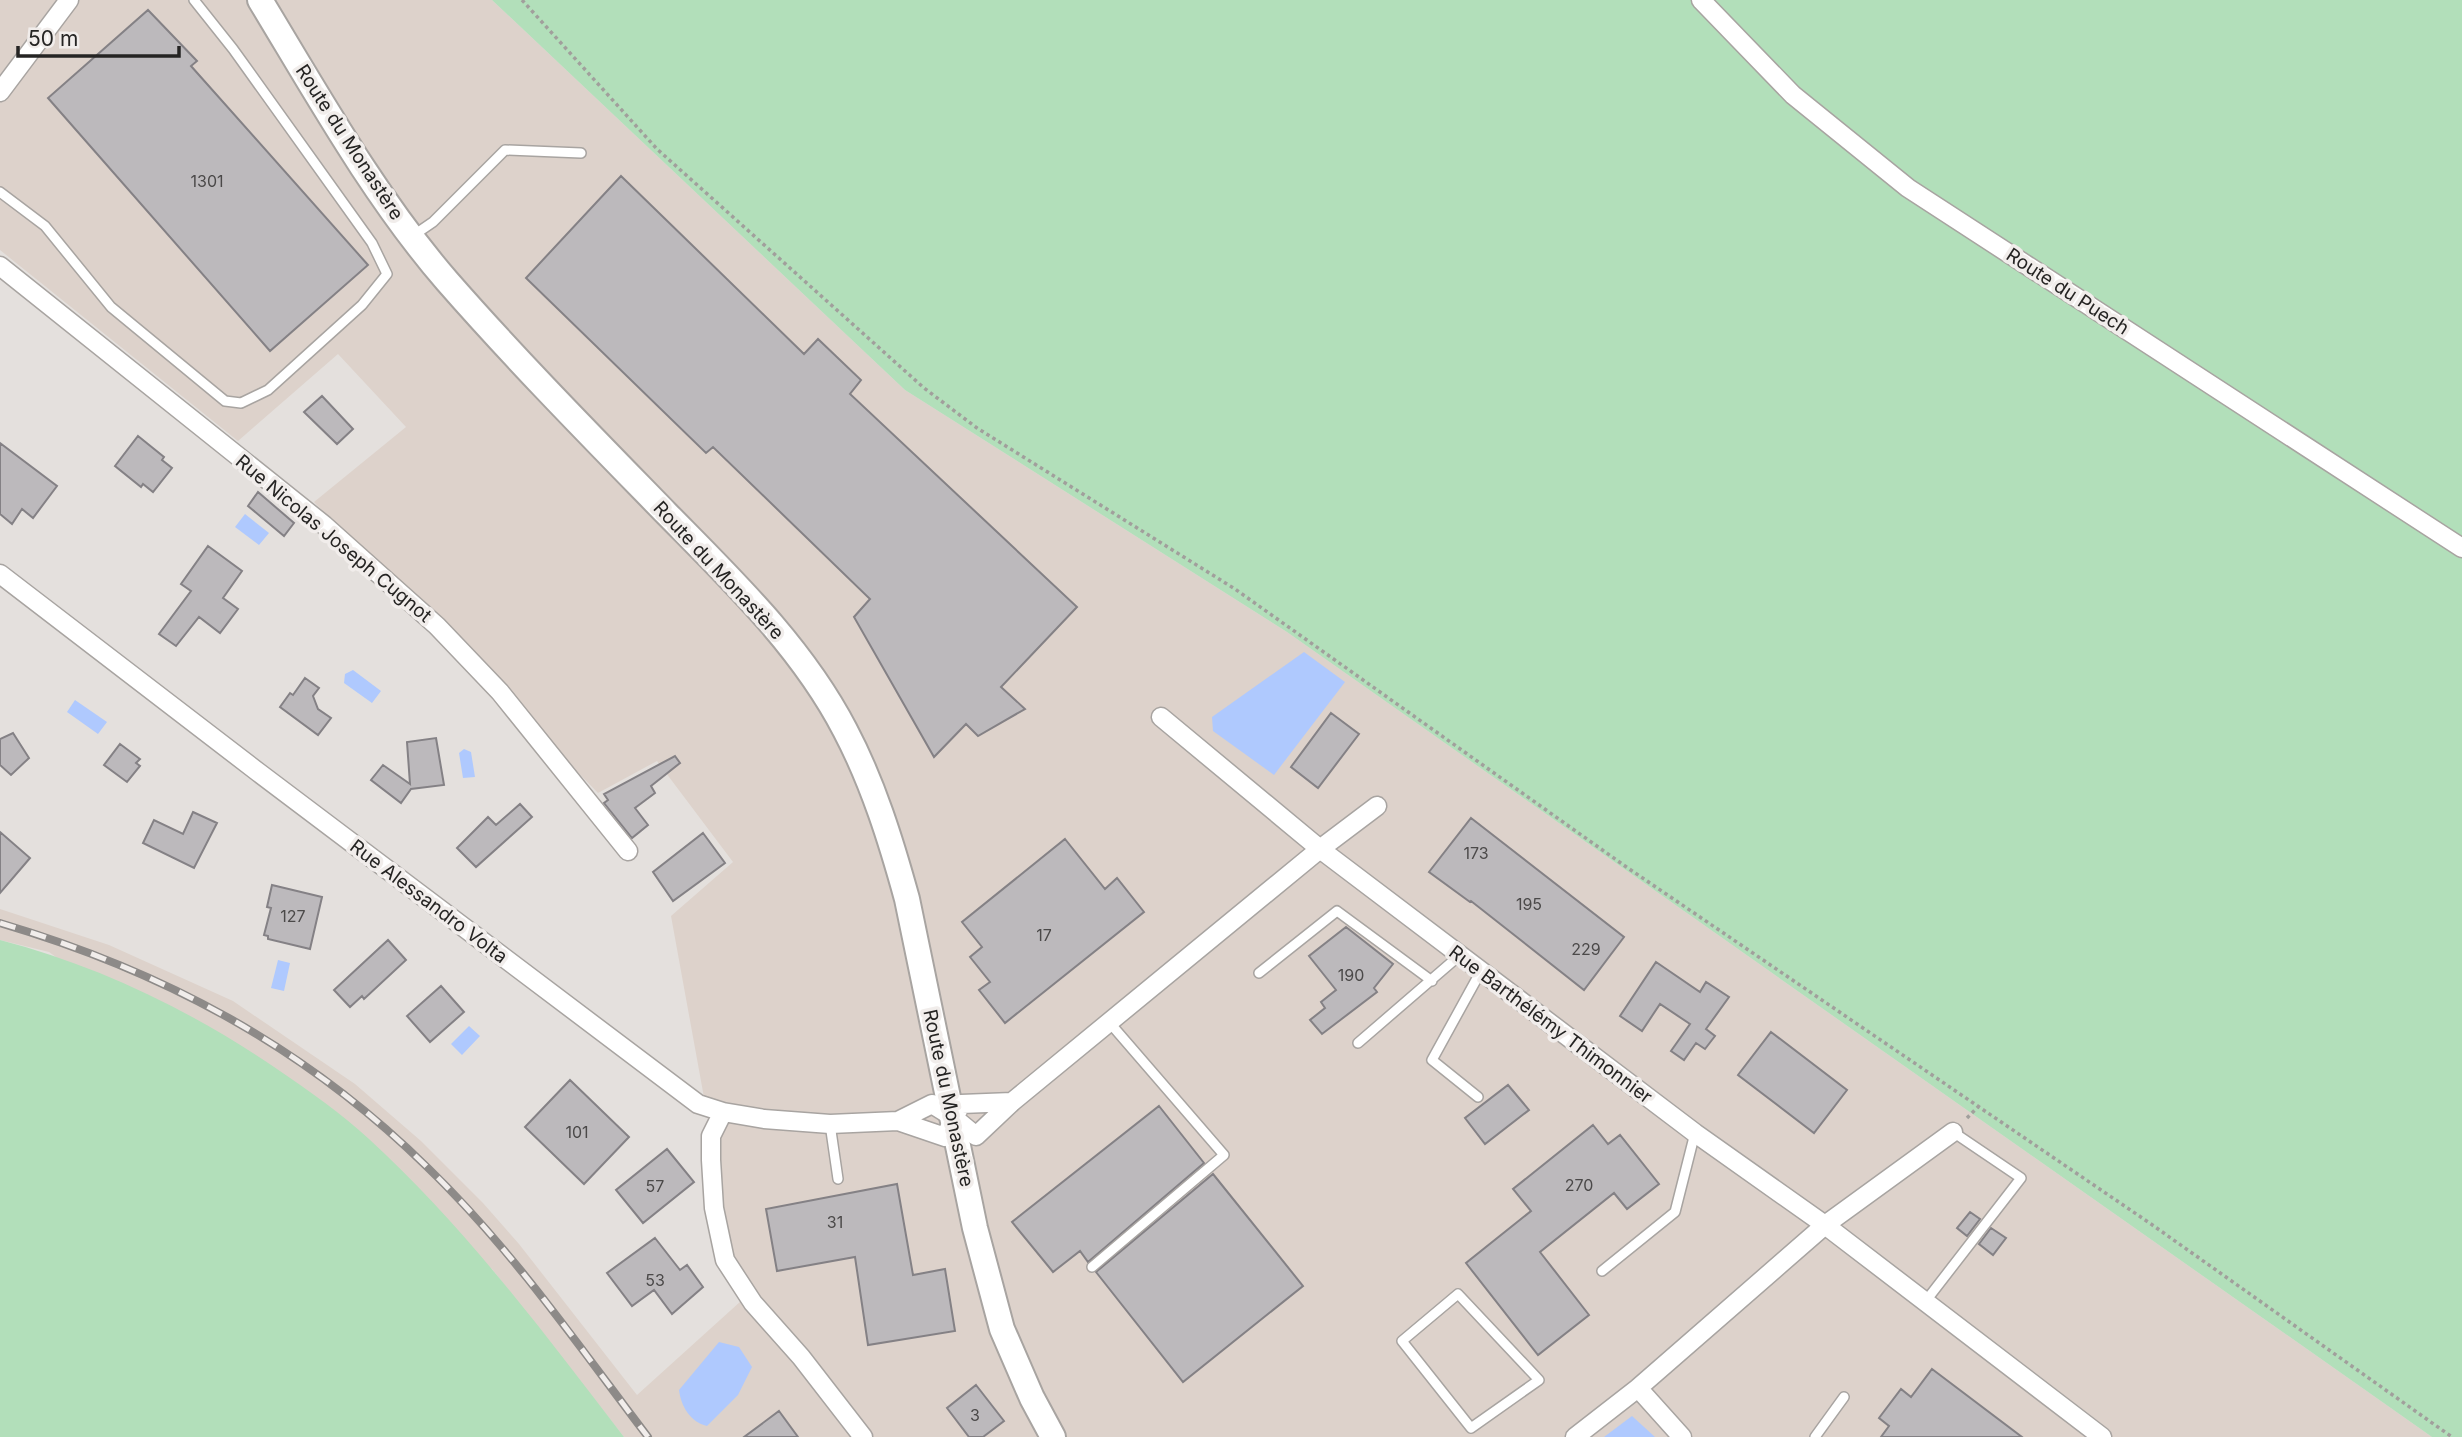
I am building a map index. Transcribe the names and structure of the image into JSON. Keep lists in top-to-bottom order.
{
  "streets": {
    "street": [
      "Route du Monastère",
      "Route du Puech",
      "Rue Nicolas Joseph Cugnot",
      "Rue Alessandro Volta",
      "Rue Barthélémy Thimonnier"
    ]
  },
  "crossings": [
    ["Route du Monastère", "Rue Alessandro Volta"]
  ],
  "house_numbers": [
    "1301",
    "173",
    "195",
    "127",
    "17",
    "229",
    "190",
    "101",
    "270",
    "57",
    "31",
    "53",
    "3"
  ],
  "scale_bar": "50 m"
}
